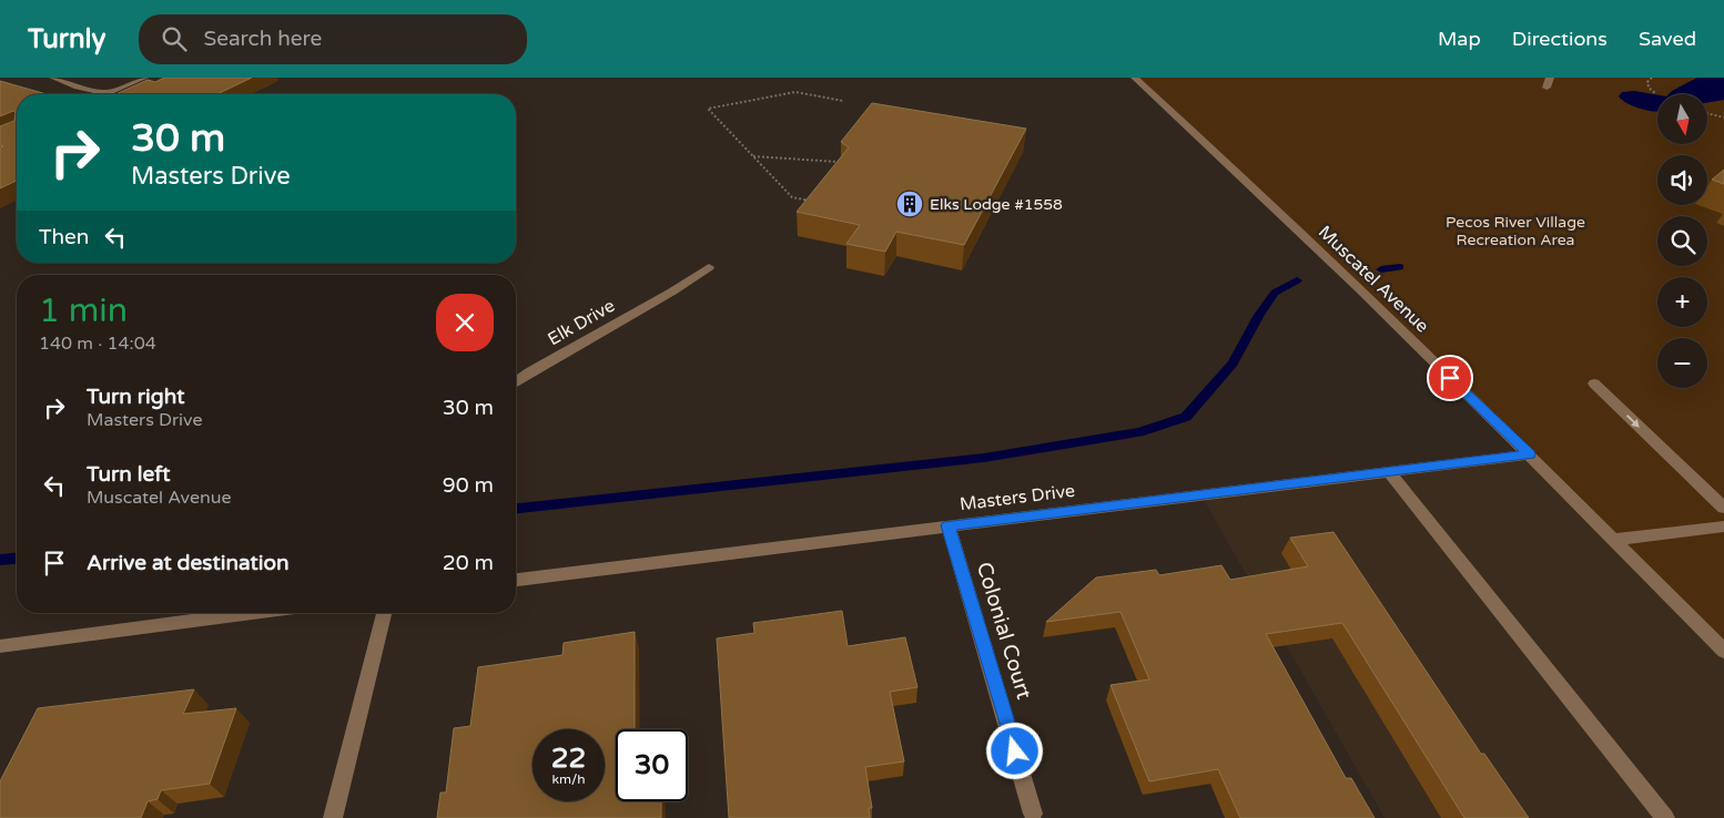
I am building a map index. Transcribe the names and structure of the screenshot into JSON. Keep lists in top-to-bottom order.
{
  "streets": {
    "street": [
      "Muscatel Avenue",
      "Elk Drive",
      "Masters Drive",
      "Colonial Court"
    ]
  },
  "crossings": [
    ["Muscatel Avenue", "Masters Drive"],
    ["Masters Drive", "Colonial Court"]
  ],
  "parks": ["Pecos River Village Recreation Area"],
  "places": {
    "building": ["Elks Lodge #1558"]
  },
  "north": "bottom",
  "page": {
    "header": "Turnly",
    "search": "Search here",
    "nav": ["Map", "Directions", "Saved"],
    "map_buttons": ["+", "−"],
    "turn": ["30 m", "Masters Drive"],
    "then": "Then",
    "heading": ["1 min", "140 m · 14:04"],
    "list": [
      {
        "name": "Turn right",
        "note": "Masters Drive",
        "value": "30 m"
      },
      {
        "name": "Turn left",
        "note": "Muscatel Avenue",
        "value": "90 m"
      },
      {
        "name": "Arrive at destination",
        "value": "20 m"
      }
    ],
    "speed": "22 km/h",
    "limit": "30"
  }
}
